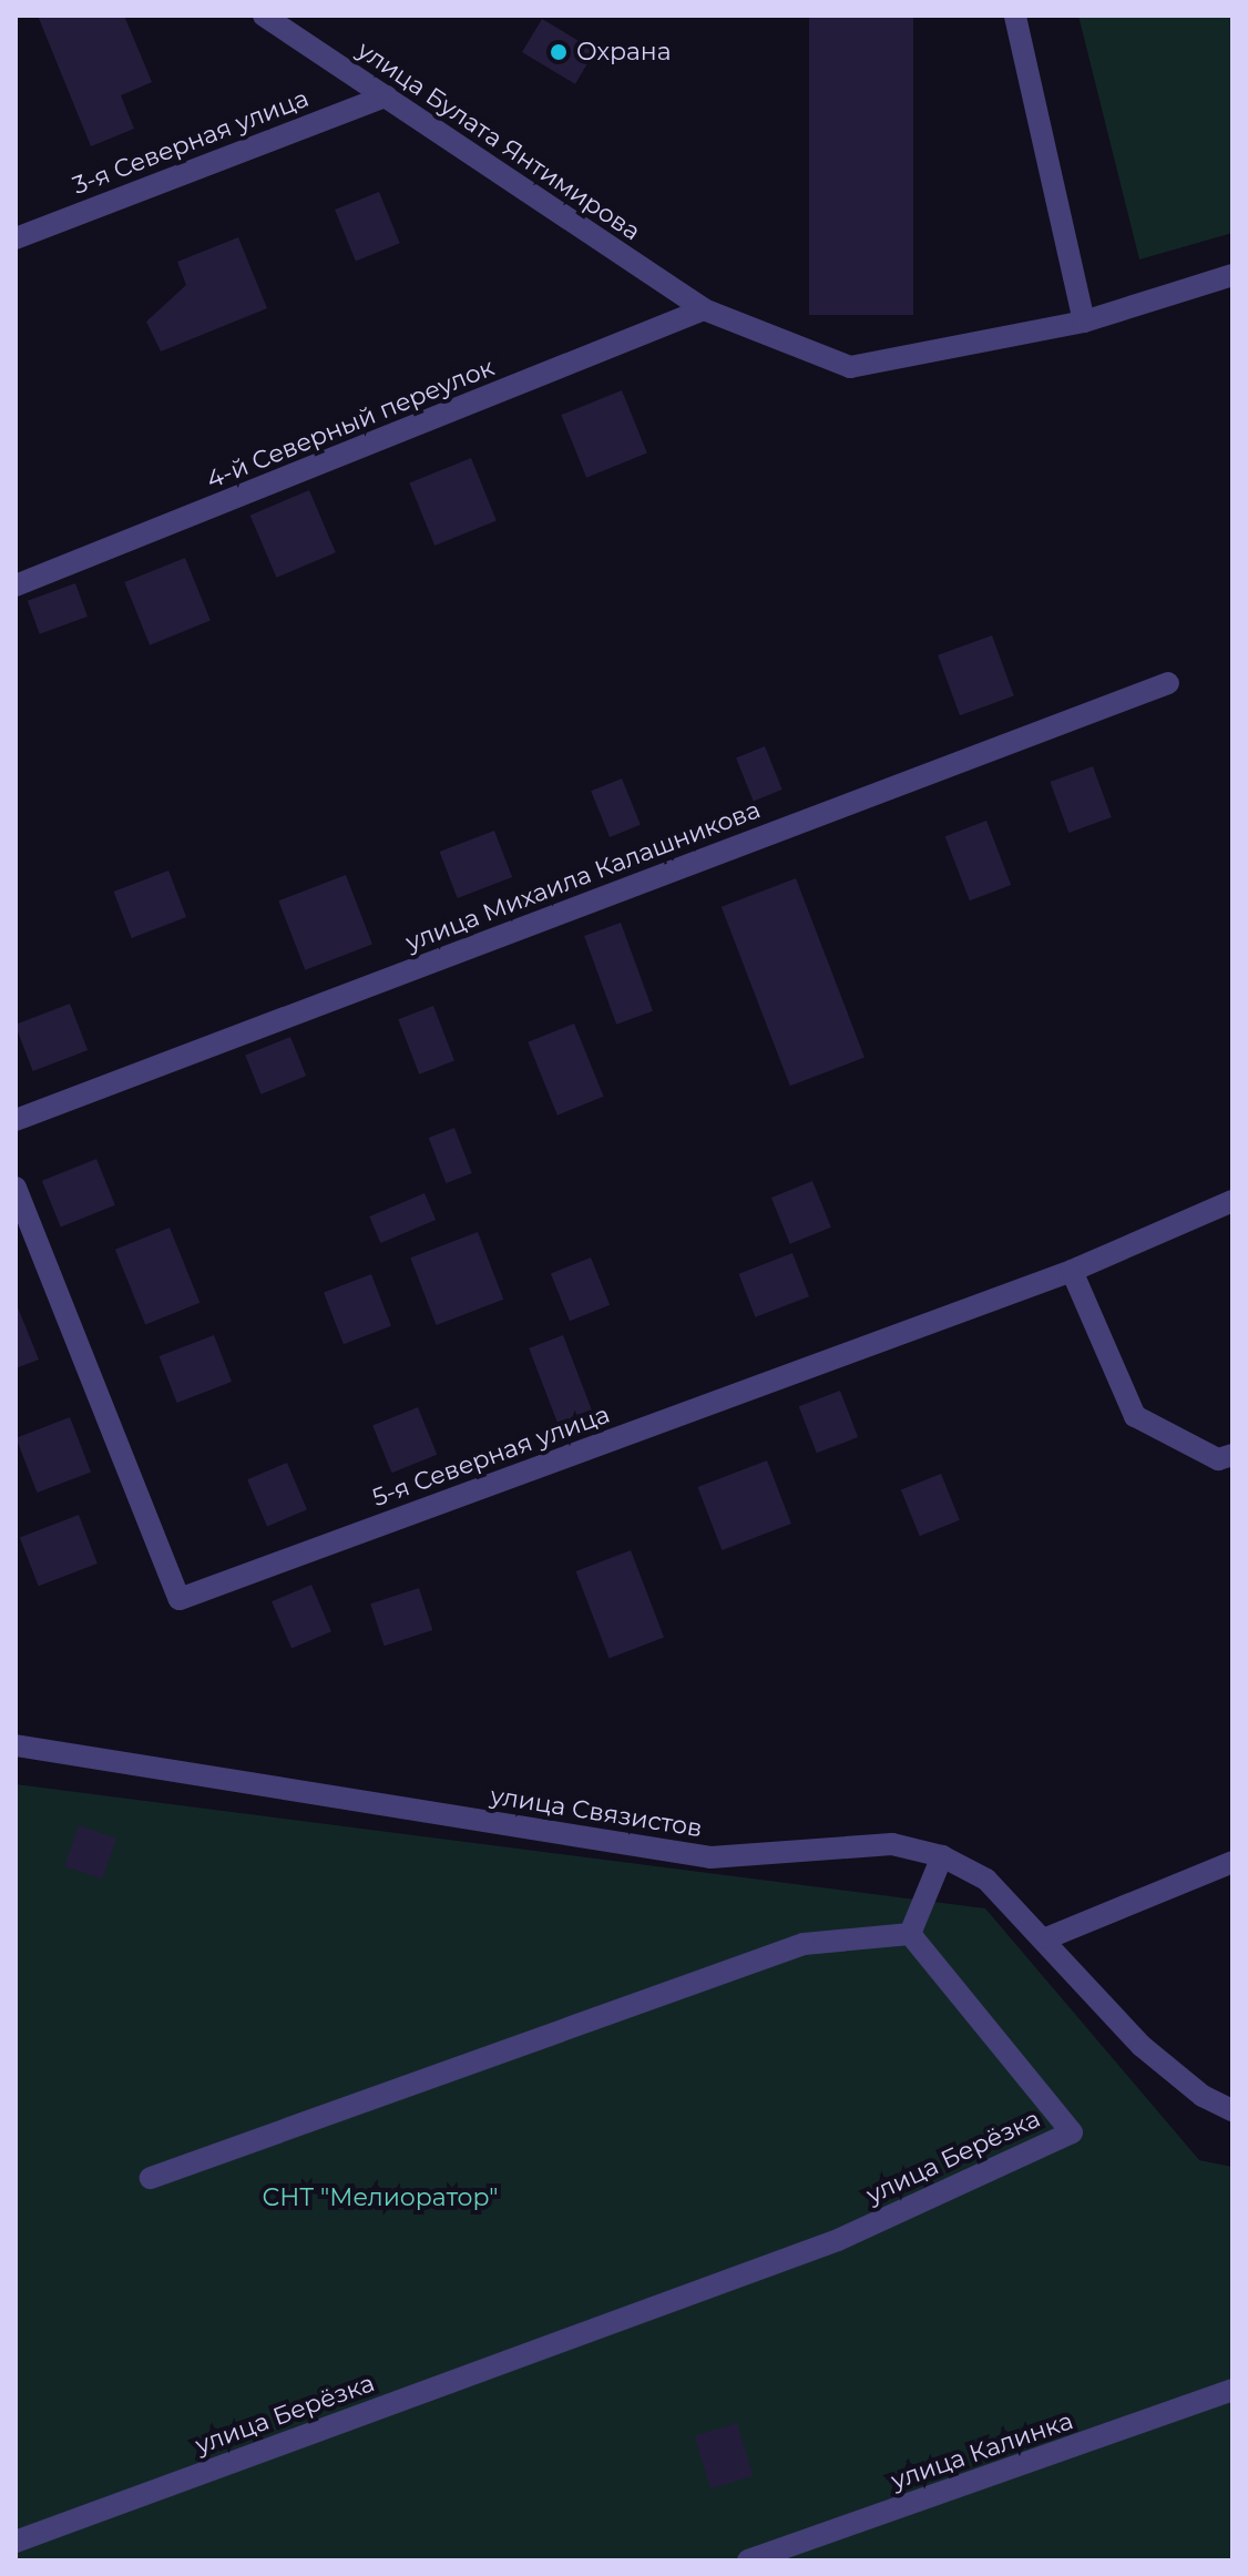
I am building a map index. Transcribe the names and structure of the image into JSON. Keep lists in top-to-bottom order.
{
  "streets": {
    "street": [
      "улица Булата Янтимирова",
      "3-я Северная улица",
      "4-й Северный переулок",
      "улица Михаила Калашникова",
      "5-я Северная улица",
      "улица Связистов",
      "улица Берёзка",
      "улица Калинка"
    ]
  },
  "crossings": [
    ["улица Булата Янтимирова", "3-я Северная улица"],
    ["улица Булата Янтимирова", "4-й Северный переулок"]
  ],
  "parks": ["СНТ \"Мелиоратор\""],
  "places": ["Охрана"]
}
